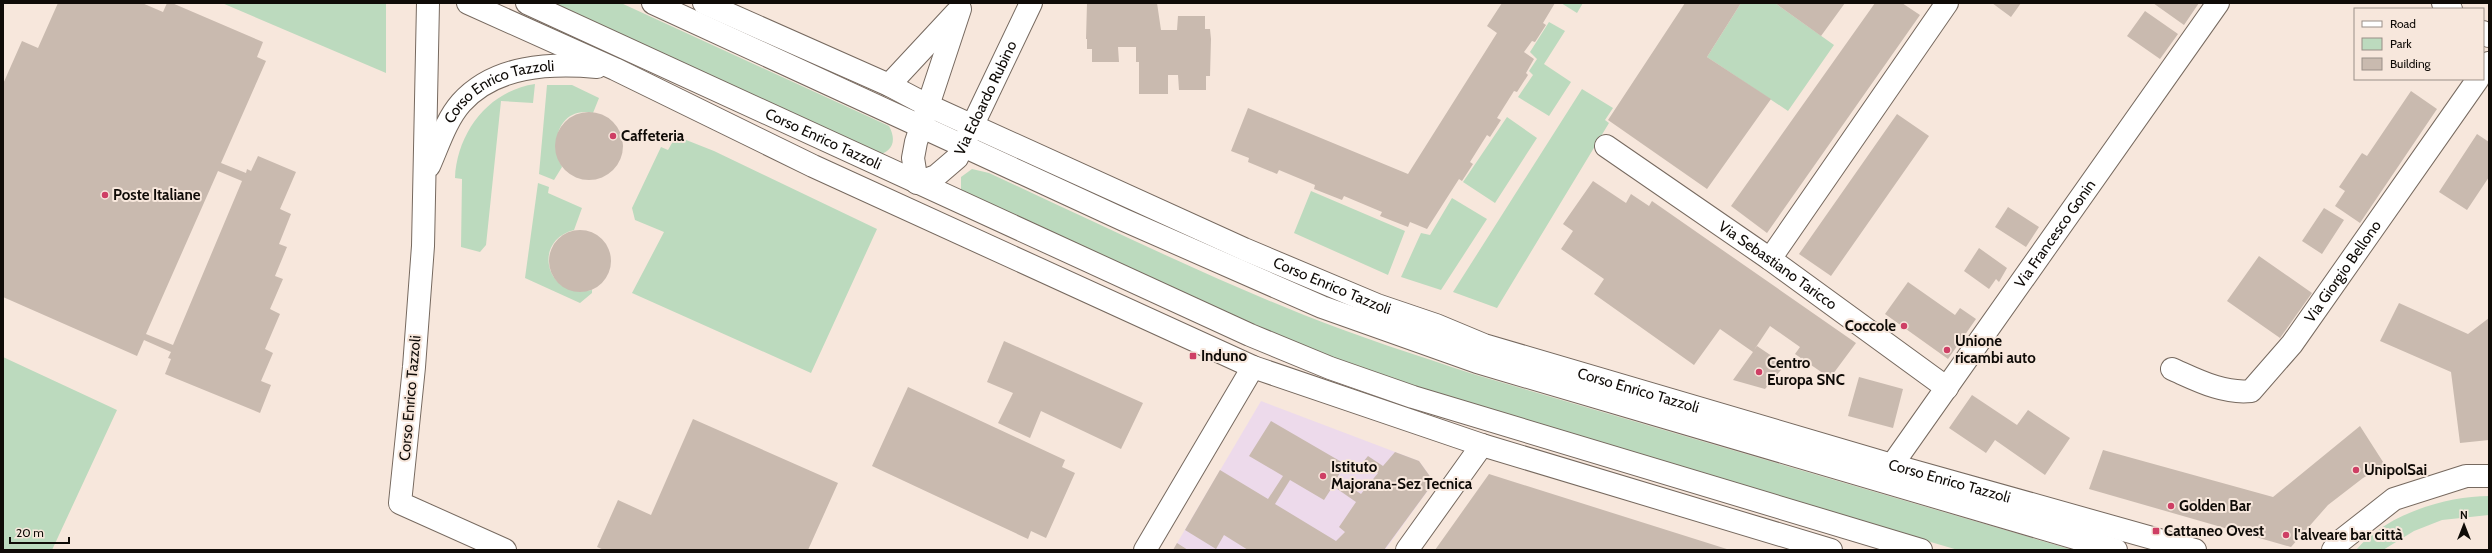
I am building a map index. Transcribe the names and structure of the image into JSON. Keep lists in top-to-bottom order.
{
  "streets": {
    "street": [
      "Corso Enrico Tazzoli",
      "Via Edoardo Rubino",
      "Via Francesco Gonin",
      "Via Sebastiano Taricco",
      "Via Giorgio Bellono"
    ]
  },
  "crossings": [
    ["Corso Enrico Tazzoli", "Via Edoardo Rubino"],
    ["Corso Enrico Tazzoli", "Via Francesco Gonin"],
    ["Via Francesco Gonin", "Via Sebastiano Taricco"]
  ],
  "places": {
    "other": [
      "Caffeteria",
      "Poste Italiane",
      "Coccole",
      "Unione ricambi auto",
      "Centro Europa SNC",
      "UnipolSai",
      "Istituto Majorana-Sez Tecnica",
      "Golden Bar",
      "l'alveare bar città"
    ],
    "transit": ["Induno", "Cattaneo Ovest"]
  },
  "legend": ["Road", "Park", "Building"],
  "scale_bar": "20 m",
  "north": "top"
}
